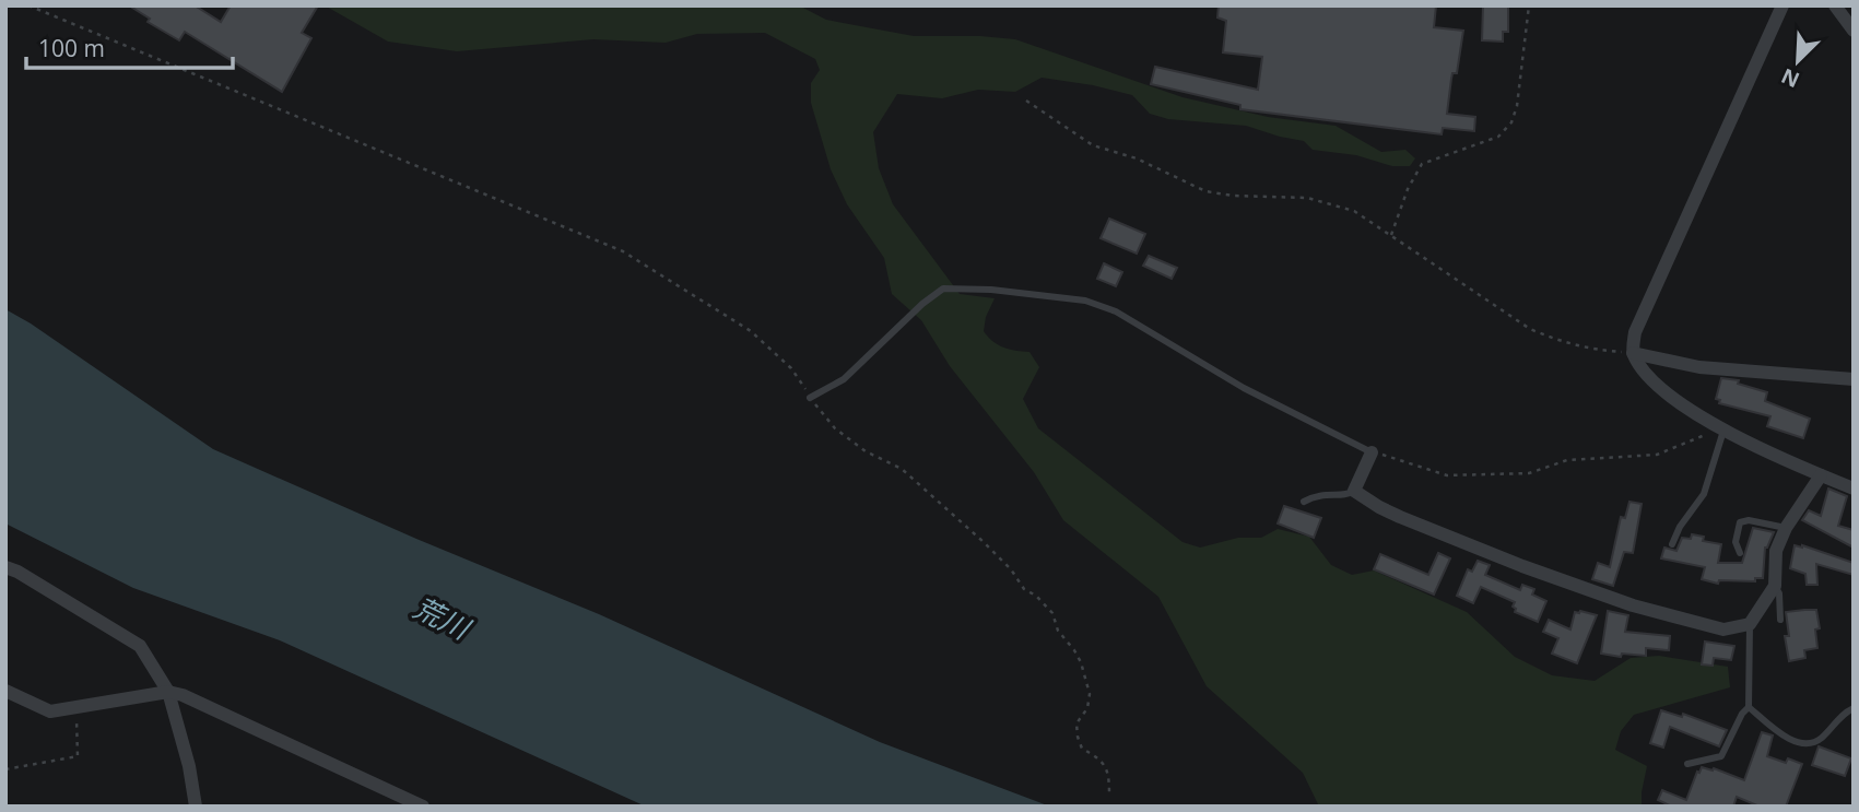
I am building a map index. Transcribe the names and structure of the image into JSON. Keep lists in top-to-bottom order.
{
  "water": ["荒川"],
  "scale_bar": "100 m",
  "north": "bottom left"
}
